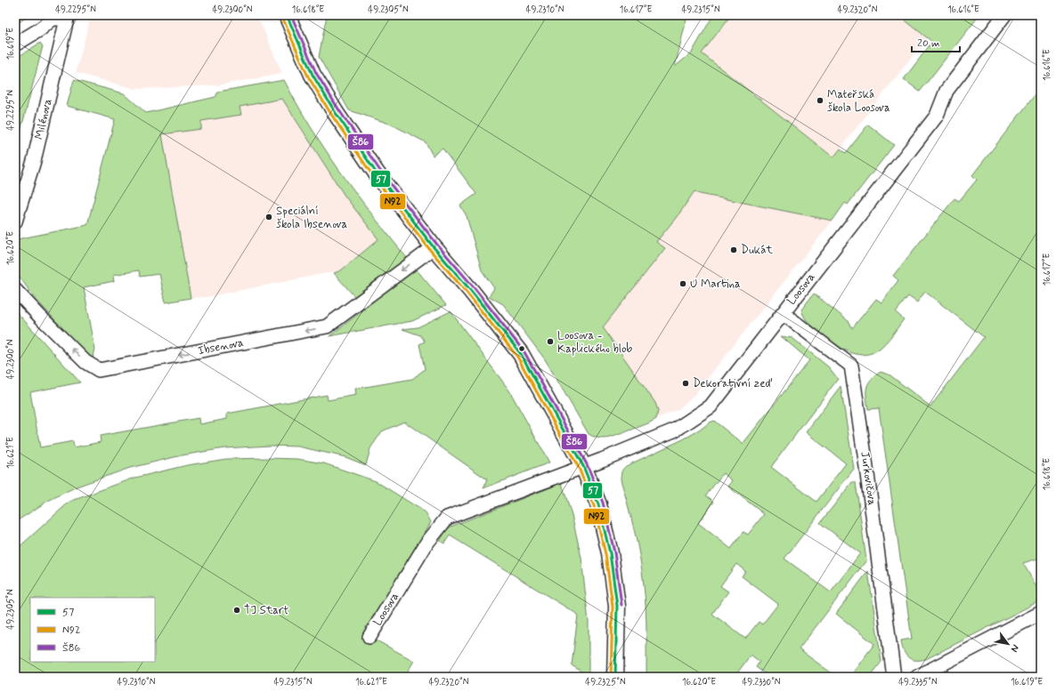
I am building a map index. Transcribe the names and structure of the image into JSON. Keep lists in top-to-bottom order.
{
  "streets": {
    "street": [
      "Milénova",
      "Loosova",
      "Ibsenova",
      "Jurkovičova"
    ]
  },
  "crossings": [
    ["Loosova", "Jurkovičova"]
  ],
  "one_way": ["Ibsenova"],
  "places": [
    "Mateřská škola Loosova",
    "Speciální škola Ibsenova",
    "Dukát",
    "U Martina",
    "Loosova - Kaplického blob",
    "Dekorativní zeď",
    "TJ Start"
  ],
  "lines": ["transit line 57", "transit line Š86", "transit line N92"],
  "legend": ["57", "N92", "Š86"],
  "scale_bar": "20 m",
  "north": "bottom right",
  "coordinates": [
    "49.2295°N",
    "49.2300°N",
    "16.618°E",
    "49.2305°N",
    "49.2310°N",
    "16.617°E",
    "49.2315°N",
    "49.2320°N",
    "16.616°E",
    "16.619°E",
    "16.620°E",
    "16.621°E",
    "49.2325°N",
    "49.2330°N",
    "49.2335°N"
  ]
}
